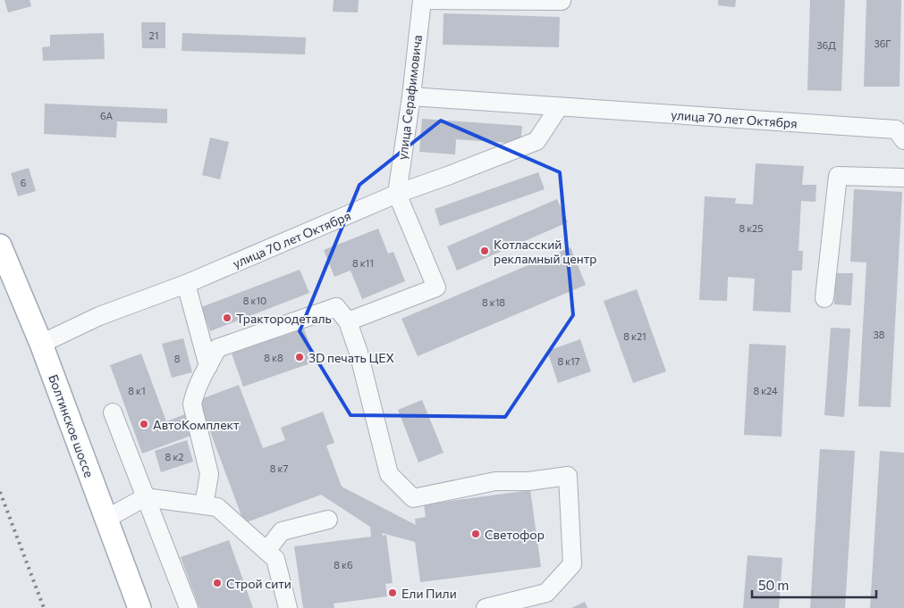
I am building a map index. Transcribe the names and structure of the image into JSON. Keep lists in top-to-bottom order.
{
  "streets": {
    "main road": ["Болтинское шоссе"],
    "street": ["улица Серафимовича", "улица 70 лет Октября"]
  },
  "crossings": [
    ["улица Серафимовича", "улица 70 лет Октября"],
    ["улица 70 лет Октября", "Болтинское шоссе"]
  ],
  "places": [
    "Котласский рекламный центр",
    "Трактородеталь",
    "3D печать ЦЕХ",
    "АвтоКомплект",
    "Светофор",
    "Строй сити",
    "Ели Пили"
  ],
  "house_numbers": [
    "21",
    "36Г",
    "36Д",
    "6А",
    "6",
    "8 к25",
    "8 к11",
    "8 к10",
    "8 к18",
    "38",
    "8 к21",
    "8 к8",
    "8",
    "8 к17",
    "8 к1",
    "8 к24",
    "8 к2",
    "8 к7",
    "8 к6"
  ],
  "scale_bar": "50 m"
}
